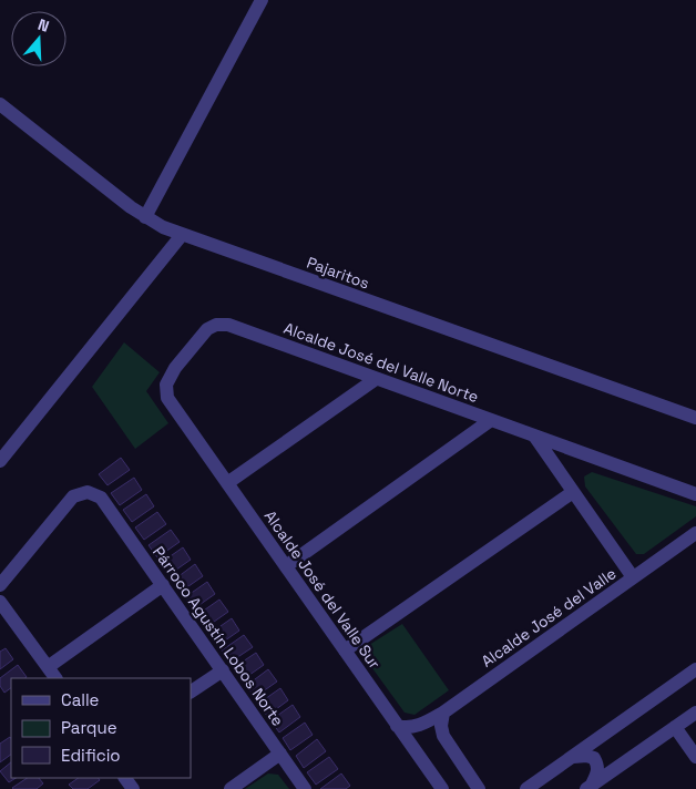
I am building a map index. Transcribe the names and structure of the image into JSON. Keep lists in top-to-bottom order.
{
  "streets": {
    "street": [
      "Pajaritos",
      "Alcalde José del Valle Norte",
      "Alcalde José del Valle Sur",
      "Alcalde José del Valle",
      "Párroco Agustín Lobos Norte"
    ]
  },
  "crossings": [
    ["Alcalde José del Valle Norte", "Alcalde José del Valle Sur"],
    ["Alcalde José del Valle Sur", "Alcalde José del Valle"]
  ],
  "legend": ["Calle", "Parque", "Edificio"],
  "north": "top"
}
